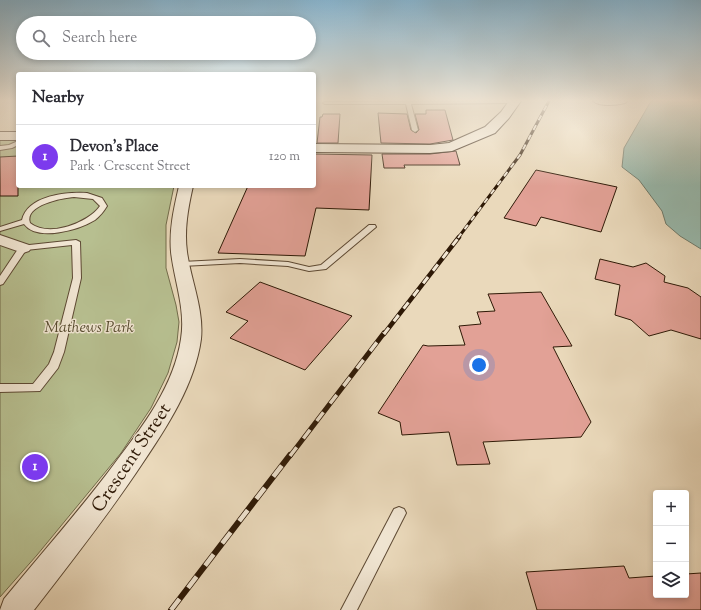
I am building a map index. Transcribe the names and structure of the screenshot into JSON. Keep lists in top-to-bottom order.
{
  "streets": {
    "street": ["Crescent Street"]
  },
  "parks": ["Mathews Park"],
  "page": {
    "search": "Search here",
    "heading": "Nearby",
    "list": [
      {
        "mark": "1",
        "name": "Devon’s Place",
        "note": "Park · Crescent Street",
        "value": "120 m"
      }
    ],
    "pins": "1",
    "map_buttons": ["+", "−"]
  }
}
